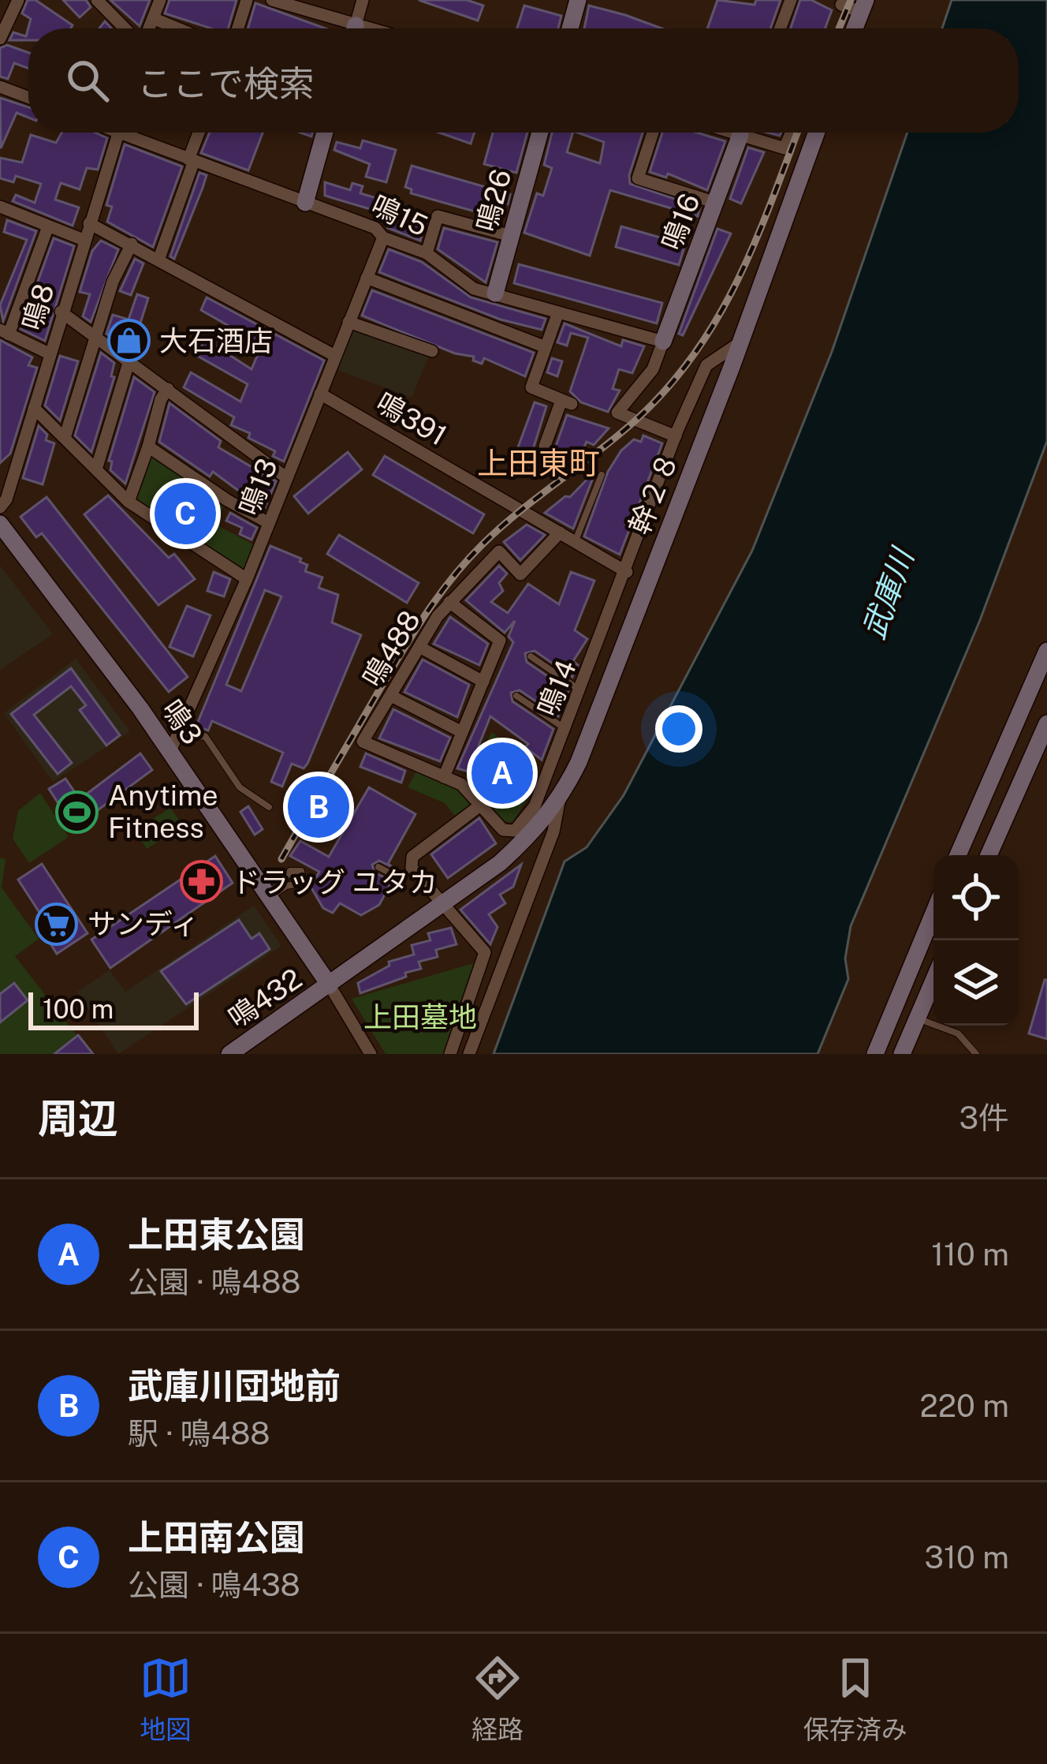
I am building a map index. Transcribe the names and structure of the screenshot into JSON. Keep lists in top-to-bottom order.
{
  "streets": {
    "street": [
      "鳴26",
      "鳴15",
      "鳴16",
      "鳴8",
      "鳴391",
      "鳴13",
      "幹２８",
      "鳴488",
      "鳴14",
      "鳴3",
      "鳴432"
    ]
  },
  "crossings": [
    ["鳴26", "鳴15"],
    ["鳴15", "鳴16"],
    ["鳴15", "鳴13"],
    ["鳴391", "鳴13"],
    ["鳴391", "鳴488"],
    ["鳴391", "鳴14"],
    ["鳴13", "鳴3"],
    ["幹２８", "鳴14"],
    ["幹２８", "鳴432"],
    ["鳴488", "鳴14"],
    ["鳴3", "鳴432"]
  ],
  "districts": ["上田東町"],
  "water": ["武庫川"],
  "parks": ["上田墓地"],
  "places": {
    "shop": ["大石酒店"],
    "sports": ["Anytime Fitness"],
    "pharmacy": ["ドラッグ ユタカ"],
    "supermarket": ["サンディ"]
  },
  "scale_bar": "100 m",
  "page": {
    "search": "ここで検索",
    "pins": ["C", "A", "B"],
    "scale": "100 m",
    "heading": ["周辺", "3件"],
    "list": [
      {
        "mark": "A",
        "name": "上田東公園",
        "note": "公園 · 鳴488",
        "value": "110 m"
      },
      {
        "mark": "B",
        "name": "武庫川団地前",
        "note": "駅 · 鳴488",
        "value": "220 m"
      },
      {
        "mark": "C",
        "name": "上田南公園",
        "note": "公園 · 鳴438",
        "value": "310 m"
      }
    ],
    "nav": ["地図", "経路", "保存済み"]
  }
}
